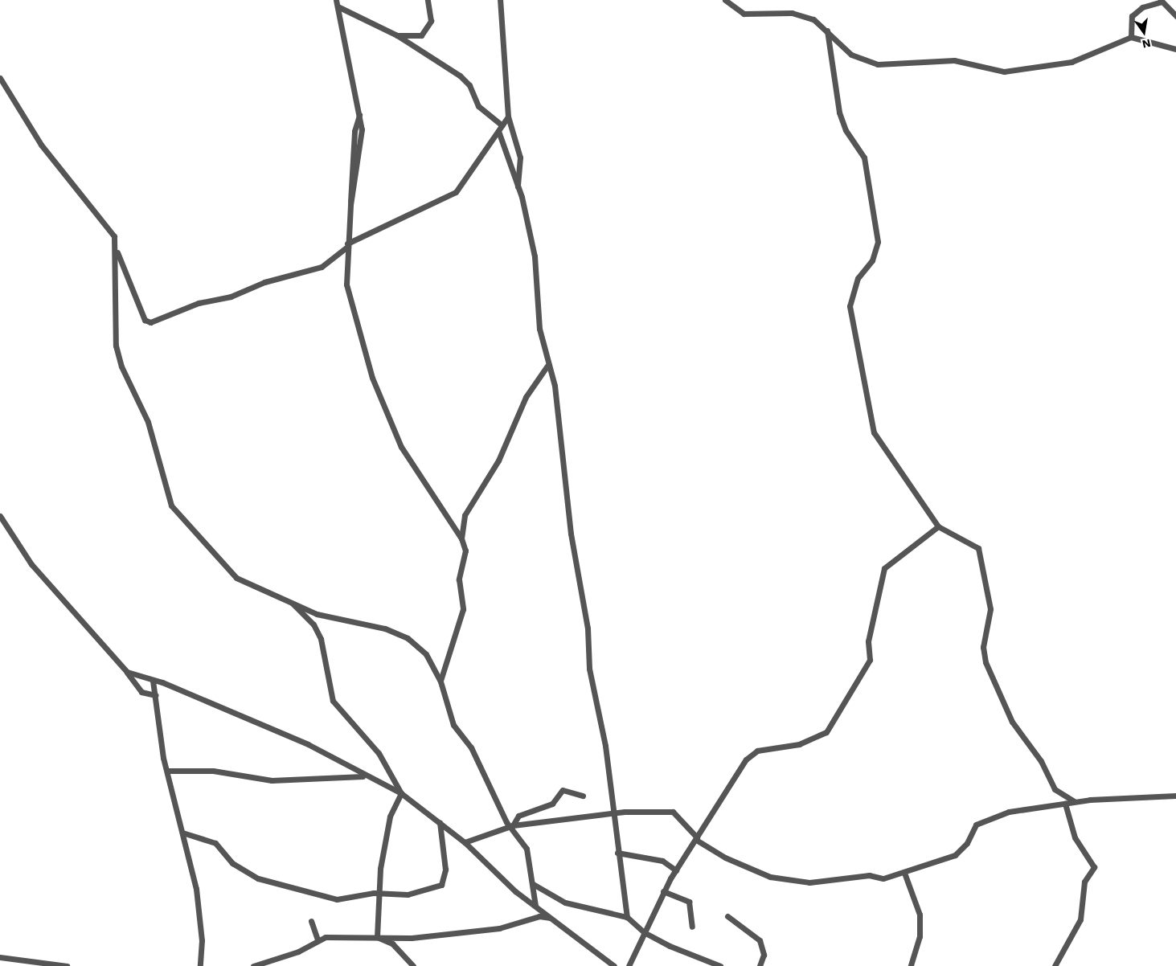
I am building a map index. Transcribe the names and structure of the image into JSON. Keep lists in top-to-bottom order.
{
  "north": "bottom"
}
